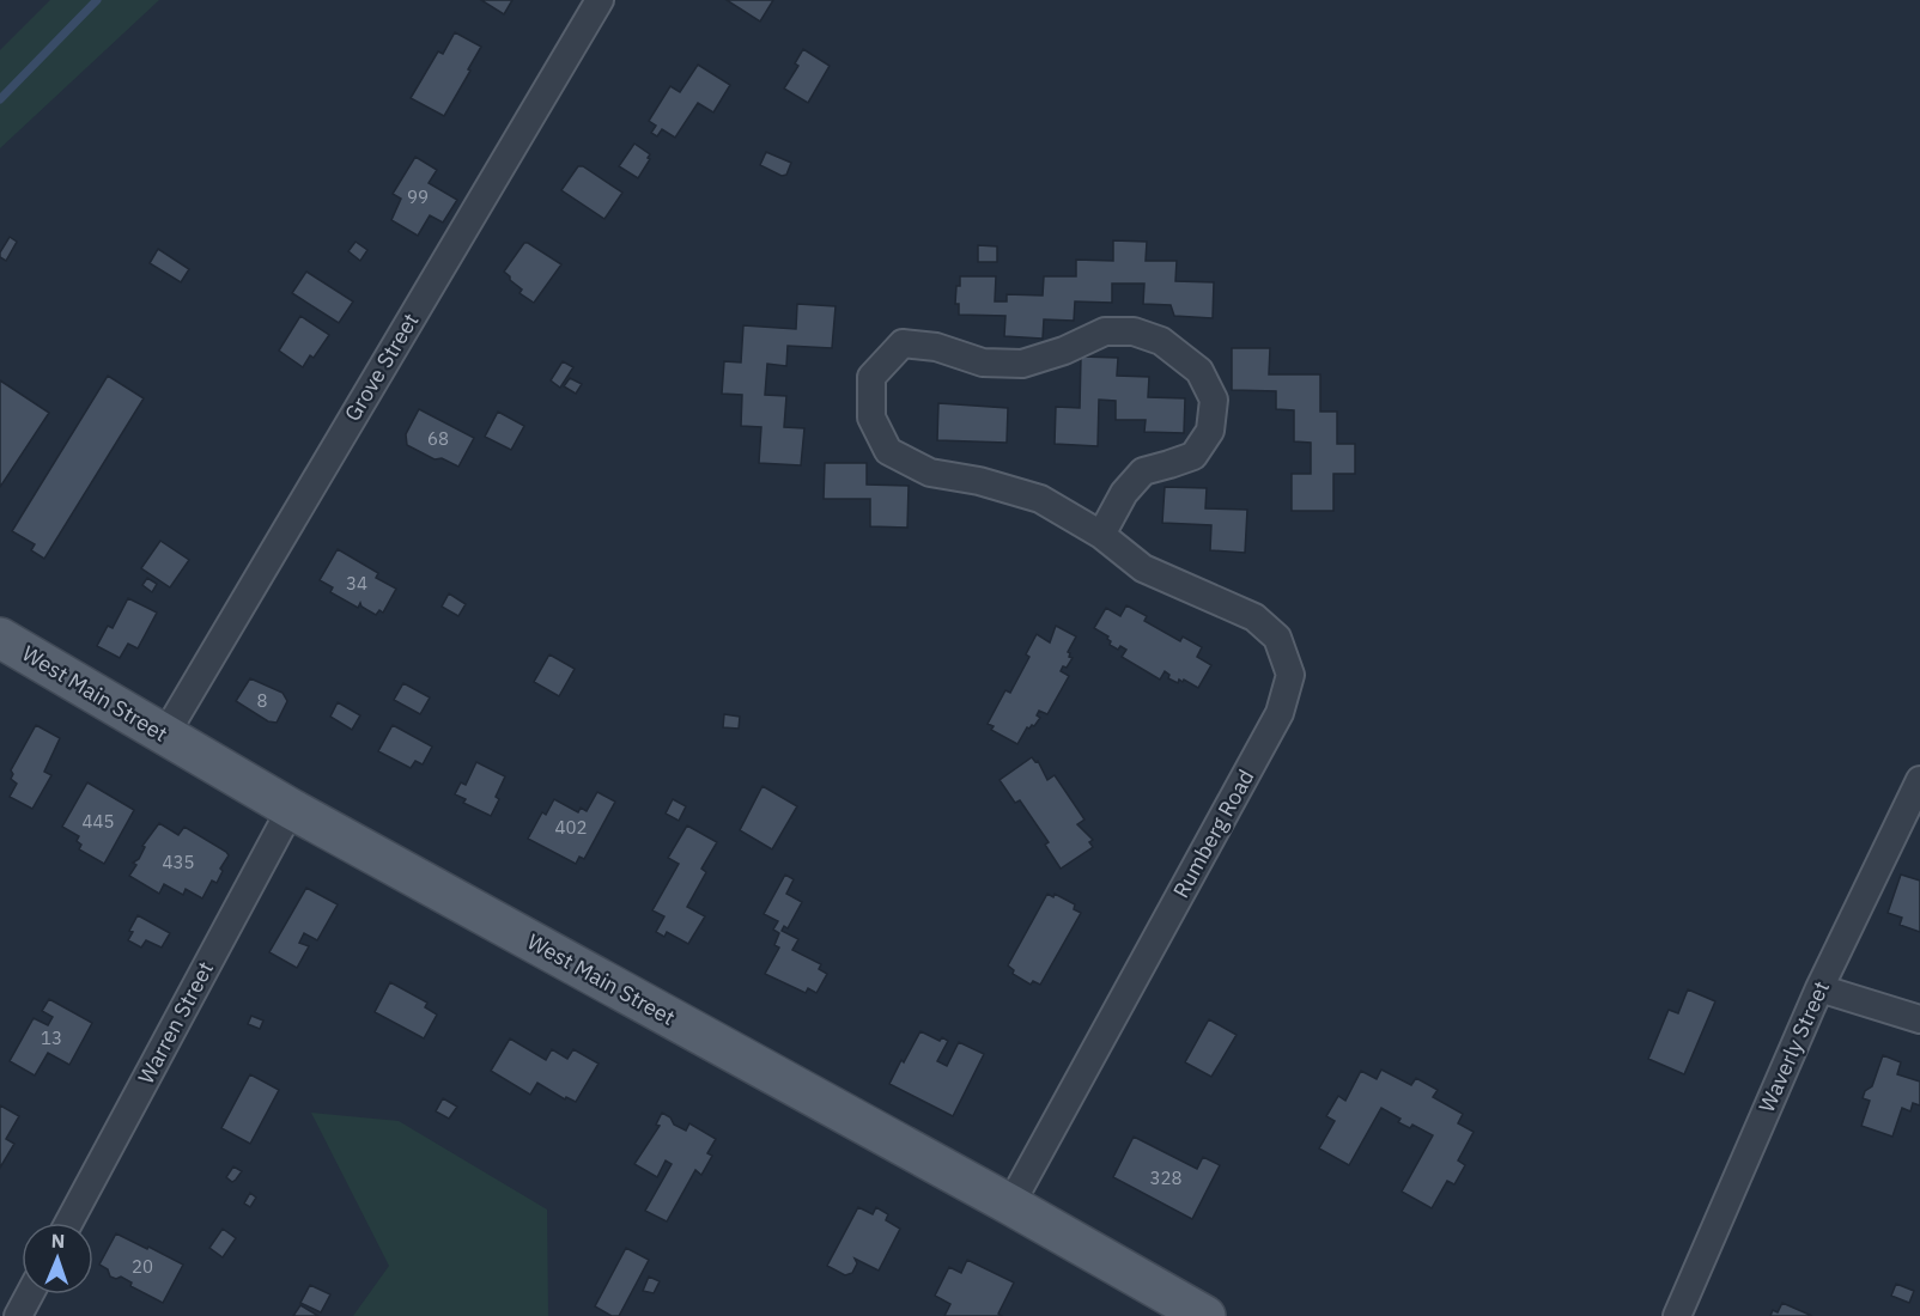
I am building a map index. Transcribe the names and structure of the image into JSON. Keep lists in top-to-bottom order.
{
  "streets": {
    "main road": ["West Main Street"],
    "street": [
      "Grove Street",
      "Rumberg Road",
      "Warren Street",
      "Waverly Street"
    ]
  },
  "crossings": [
    ["Grove Street", "West Main Street"],
    ["West Main Street", "Rumberg Road"],
    ["West Main Street", "Warren Street"]
  ],
  "house_numbers": [
    "99",
    "68",
    "34",
    "8",
    "445",
    "402",
    "435",
    "13",
    "328",
    "20"
  ],
  "north": "top"
}
